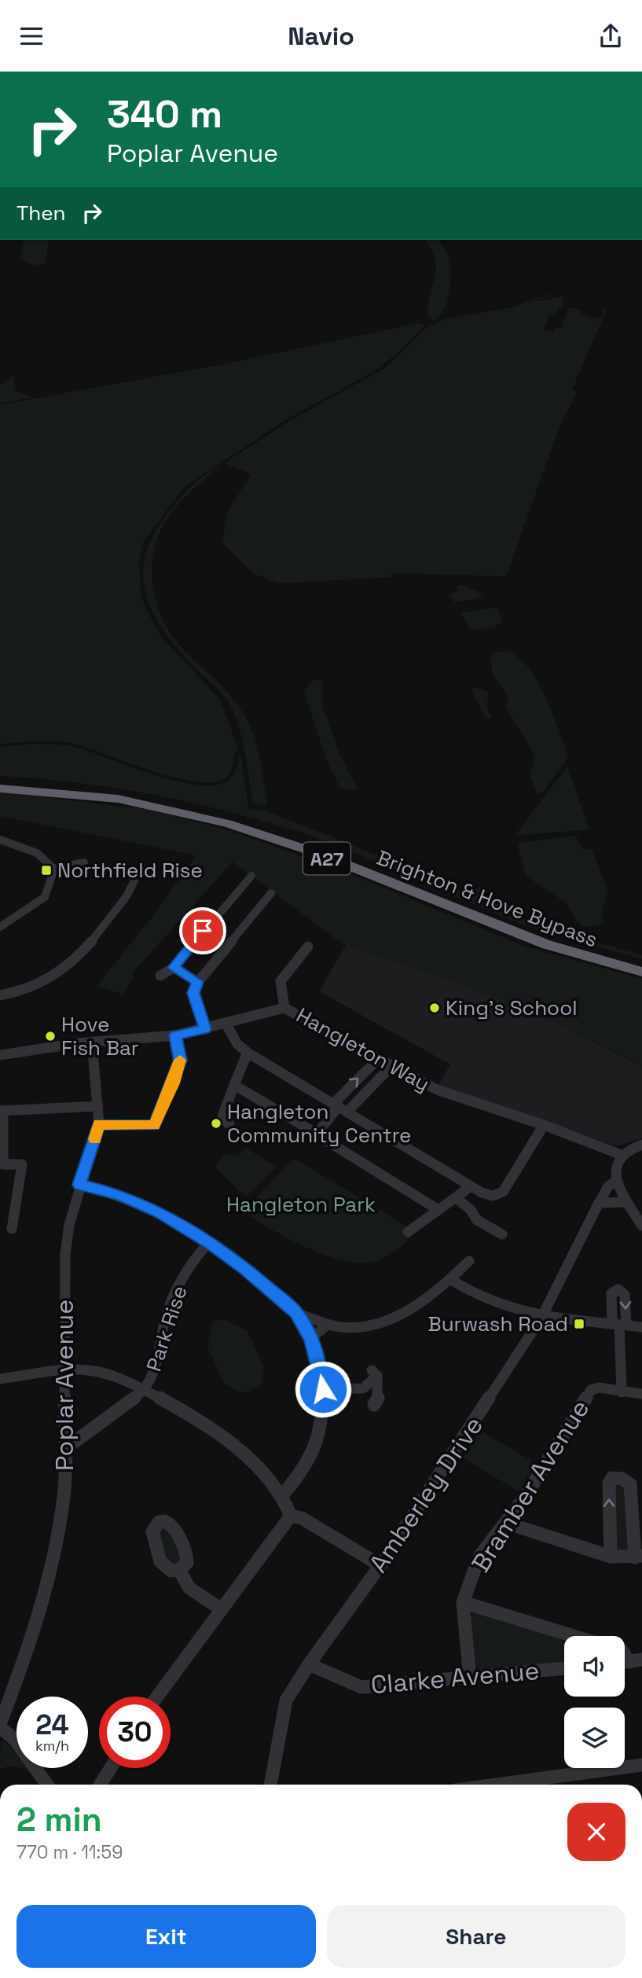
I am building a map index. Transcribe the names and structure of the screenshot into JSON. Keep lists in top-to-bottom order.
{
  "streets": {
    "highway": ["A27", "Brighton & Hove Bypass"],
    "street": [
      "Hangleton Way",
      "Park Rise",
      "Poplar Avenue",
      "Bramber Avenue",
      "Amberley Drive",
      "Clarke Avenue"
    ]
  },
  "crossings": [
    ["Hangleton Way", "Poplar Avenue"],
    ["Bramber Avenue", "Clarke Avenue"],
    ["Amberley Drive", "Clarke Avenue"]
  ],
  "parks": ["Hangleton Park"],
  "places": {
    "transit": ["Northfield Rise", "Burwash Road"],
    "other": ["King's School", "Hove Fish Bar", "Hangleton Community Centre"]
  },
  "page": {
    "header": "Navio",
    "turn": ["340 m", "Poplar Avenue"],
    "then": "Then",
    "speed": "24 km/h",
    "limit": "30",
    "heading": ["2 min", "770 m · 11:59"],
    "buttons": ["Exit", "Share"]
  }
}
